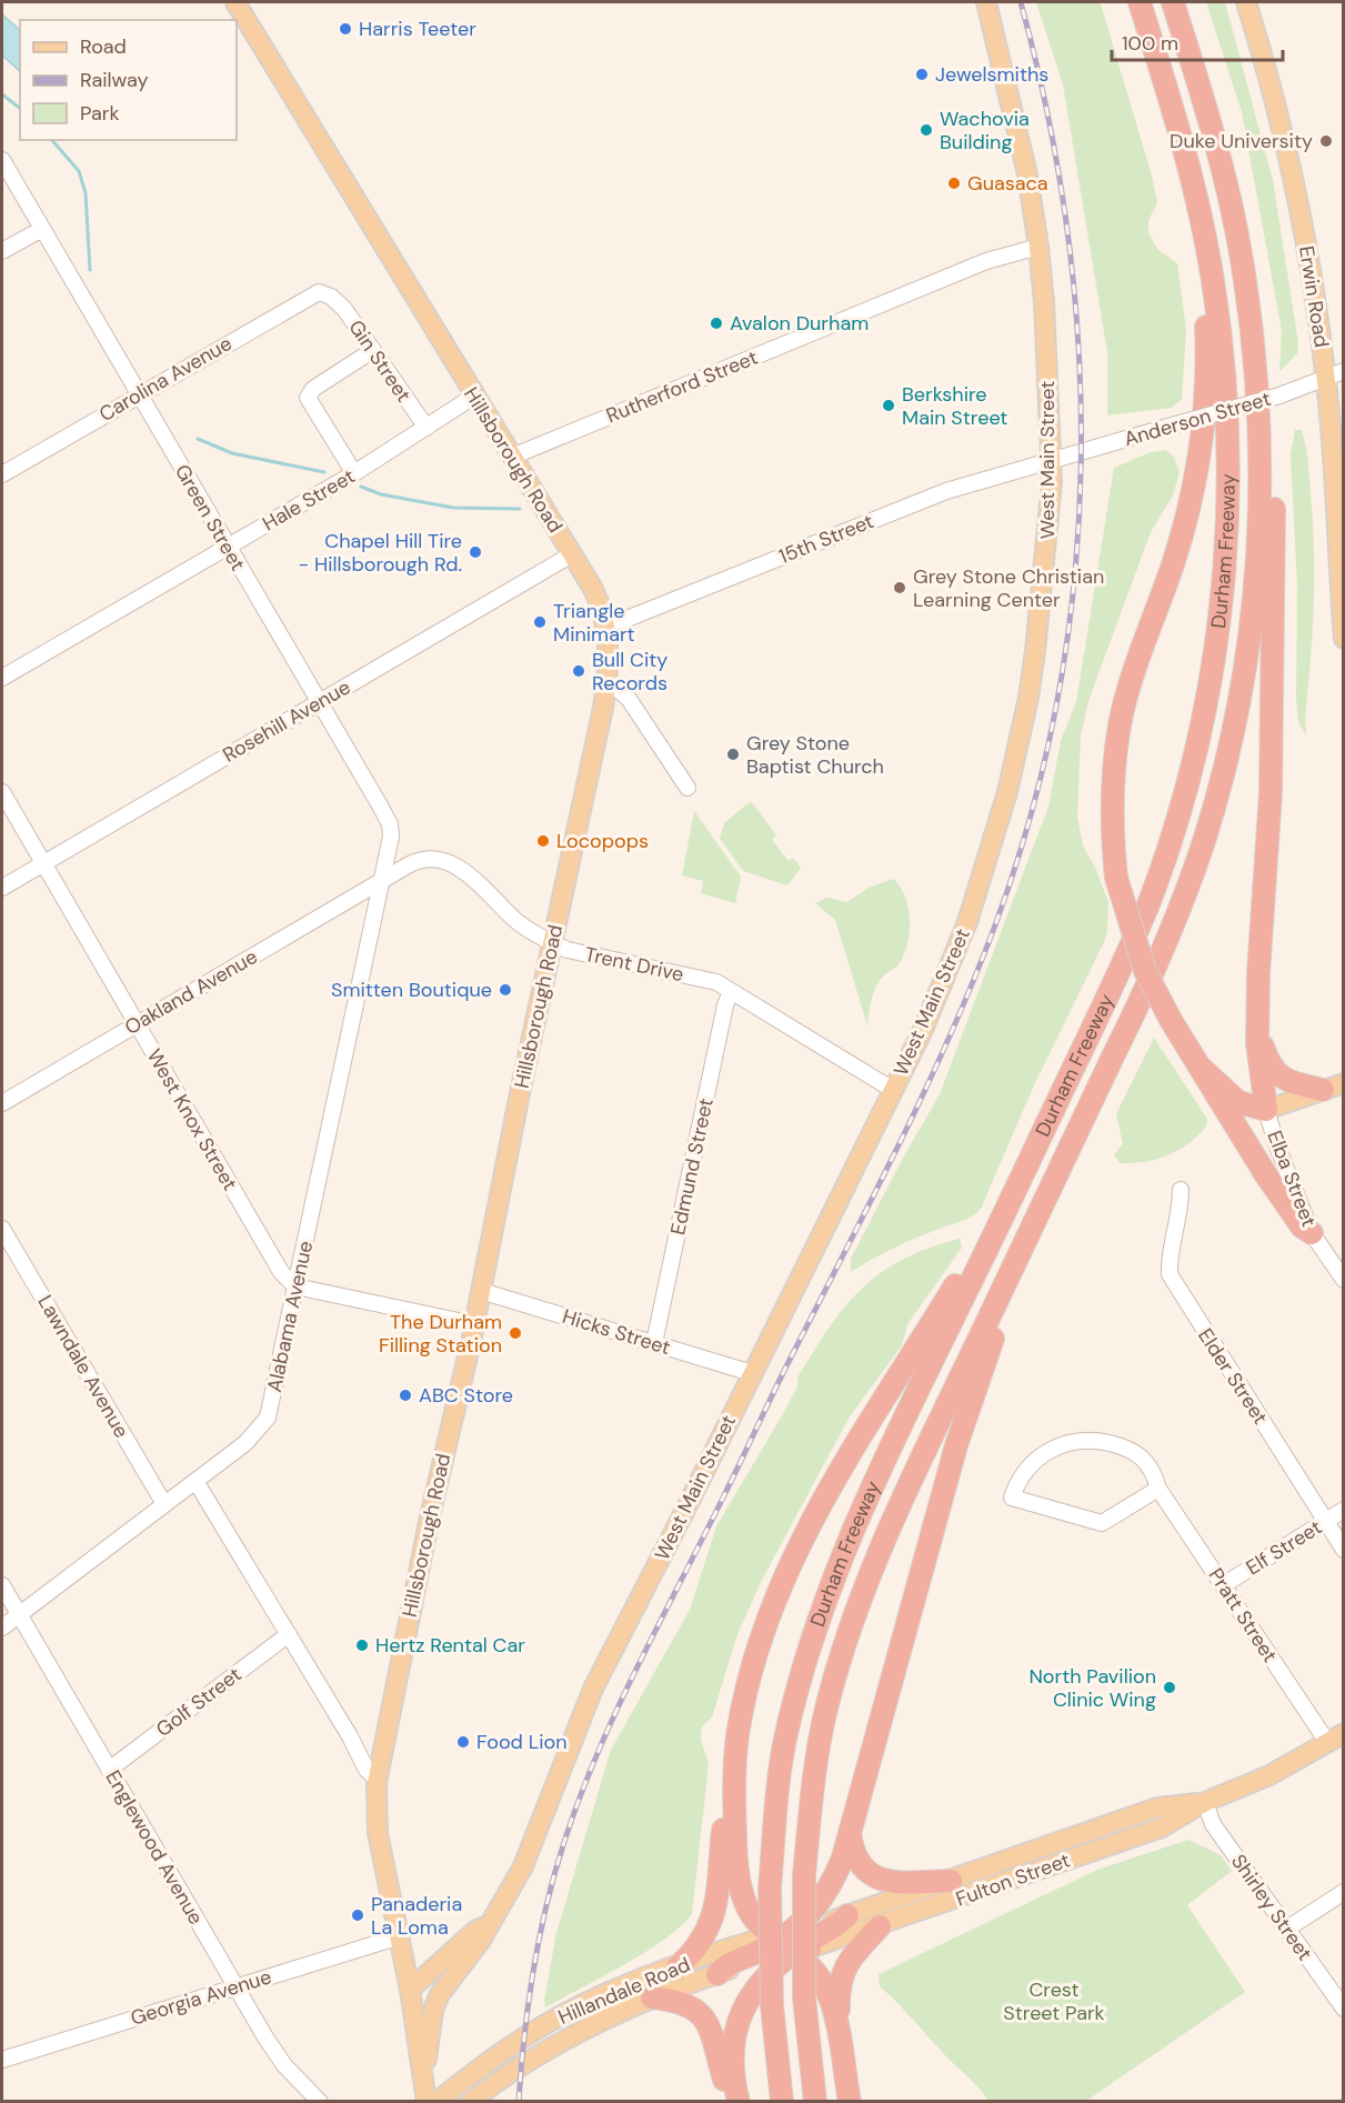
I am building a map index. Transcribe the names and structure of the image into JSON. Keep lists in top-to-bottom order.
{
  "streets": {
    "highway": ["Durham Freeway"],
    "main road": [
      "Erwin Road",
      "Hillsborough Road",
      "West Main Street",
      "Fulton Street",
      "Hillandale Road"
    ],
    "street": [
      "Gin Street",
      "Carolina Avenue",
      "Rutherford Street",
      "Anderson Street",
      "Hale Street",
      "Green Street",
      "15th Street",
      "Rosehill Avenue",
      "Trent Drive",
      "Oakland Avenue",
      "West Knox Street",
      "Edmund Street",
      "Elba Street",
      "Alabama Avenue",
      "Hicks Street",
      "Lawndale Avenue",
      "Elder Street",
      "Elf Street",
      "Pratt Street",
      "Golf Street",
      "Englewood Avenue",
      "Shirley Street",
      "Georgia Avenue"
    ]
  },
  "crossings": [
    ["Erwin Road", "Anderson Street"],
    ["Gin Street", "Carolina Avenue"],
    ["Gin Street", "Hale Street"],
    ["Carolina Avenue", "Green Street"],
    ["Rutherford Street", "Hillsborough Road"],
    ["Rutherford Street", "West Main Street"],
    ["Anderson Street", "West Main Street"],
    ["Anderson Street", "15th Street"],
    ["Hillsborough Road", "West Main Street"],
    ["Hillsborough Road", "Hale Street"],
    ["Hillsborough Road", "15th Street"],
    ["Hillsborough Road", "Rosehill Avenue"],
    ["Hillsborough Road", "Trent Drive"],
    ["Hillsborough Road", "Hicks Street"],
    ["Hillsborough Road", "Georgia Avenue"],
    ["West Main Street", "15th Street"],
    ["West Main Street", "Trent Drive"],
    ["West Main Street", "Hicks Street"],
    ["Hale Street", "Green Street"],
    ["Green Street", "Rosehill Avenue"],
    ["Green Street", "Trent Drive"],
    ["Green Street", "Oakland Avenue"],
    ["Green Street", "Alabama Avenue"],
    ["Rosehill Avenue", "West Knox Street"],
    ["Trent Drive", "Oakland Avenue"],
    ["Trent Drive", "Edmund Street"],
    ["Trent Drive", "Alabama Avenue"],
    ["Oakland Avenue", "West Knox Street"],
    ["Oakland Avenue", "Alabama Avenue"],
    ["West Knox Street", "Alabama Avenue"],
    ["Edmund Street", "Hicks Street"],
    ["Alabama Avenue", "Lawndale Avenue"],
    ["Alabama Avenue", "Englewood Avenue"],
    ["Elder Street", "Elf Street"],
    ["Elf Street", "Pratt Street"],
    ["Pratt Street", "Fulton Street"],
    ["Golf Street", "Englewood Avenue"],
    ["Englewood Avenue", "Georgia Avenue"],
    ["Fulton Street", "Shirley Street"],
    ["Fulton Street", "Hillandale Road"]
  ],
  "parks": ["Crest Street Park"],
  "places": [
    "Harris Teeter",
    "Jewelsmiths",
    "Wachovia Building",
    "Duke University",
    "Guasaca",
    "Avalon Durham",
    "Berkshire Main Street",
    "Chapel Hill Tire - Hillsborough Rd.",
    "Grey Stone Christian Learning Center",
    "Triangle Minimart",
    "Bull City Records",
    "Grey Stone Baptist Church",
    "Locopops",
    "Smitten Boutique",
    "The Durham Filling Station",
    "ABC Store",
    "Hertz Rental Car",
    "North Pavilion Clinic Wing",
    "Food Lion",
    "Panaderia La Loma"
  ],
  "legend": ["Road", "Railway", "Park"],
  "scale_bar": "100 m"
}
